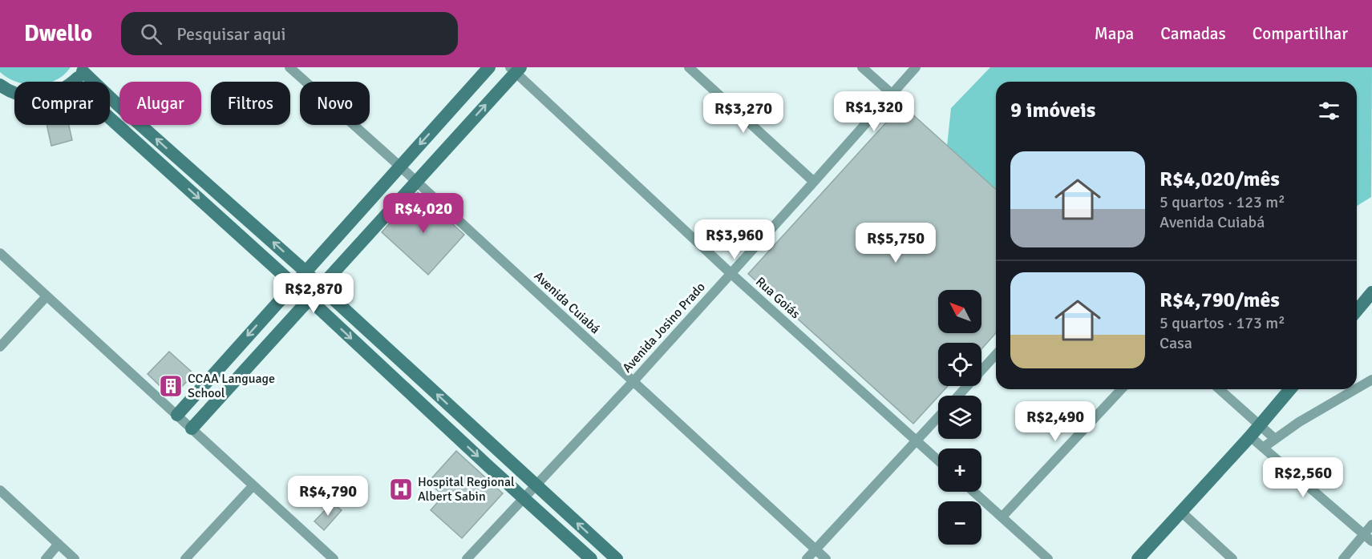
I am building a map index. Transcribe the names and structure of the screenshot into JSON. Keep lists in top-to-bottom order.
{
  "streets": {
    "street": ["Rua Goiás", "Avenida Cuiabá", "Avenida Josino Prado"]
  },
  "crossings": [
    ["Rua Goiás", "Avenida Josino Prado"],
    ["Avenida Cuiabá", "Avenida Josino Prado"]
  ],
  "places": {
    "building": ["CCAA Language School"],
    "hospital": ["Hospital Regional Albert Sabin"]
  },
  "north": "top left",
  "page": {
    "header": "Dwello",
    "search": "Pesquisar aqui",
    "nav": ["Mapa", "Camadas", "Compartilhar"],
    "chip": [
      "Comprar",
      "Alugar",
      "Filtros",
      "Novo"
    ],
    "heading": "9 imóveis",
    "price": [
      "R$1,320",
      "R$3,270",
      "R$4,020",
      "R$3,960",
      "R$5,750",
      "R$2,870",
      "R$2,490",
      "R$2,560",
      "R$4,790"
    ],
    "list": [
      {
        "name": "R$4,020/mês",
        "note": "5 quartos · 123 m² · Avenida Cuiabá"
      },
      {
        "name": "R$4,790/mês",
        "note": "5 quartos · 173 m² · Casa"
      }
    ],
    "map_buttons": ["+", "−"]
  }
}
